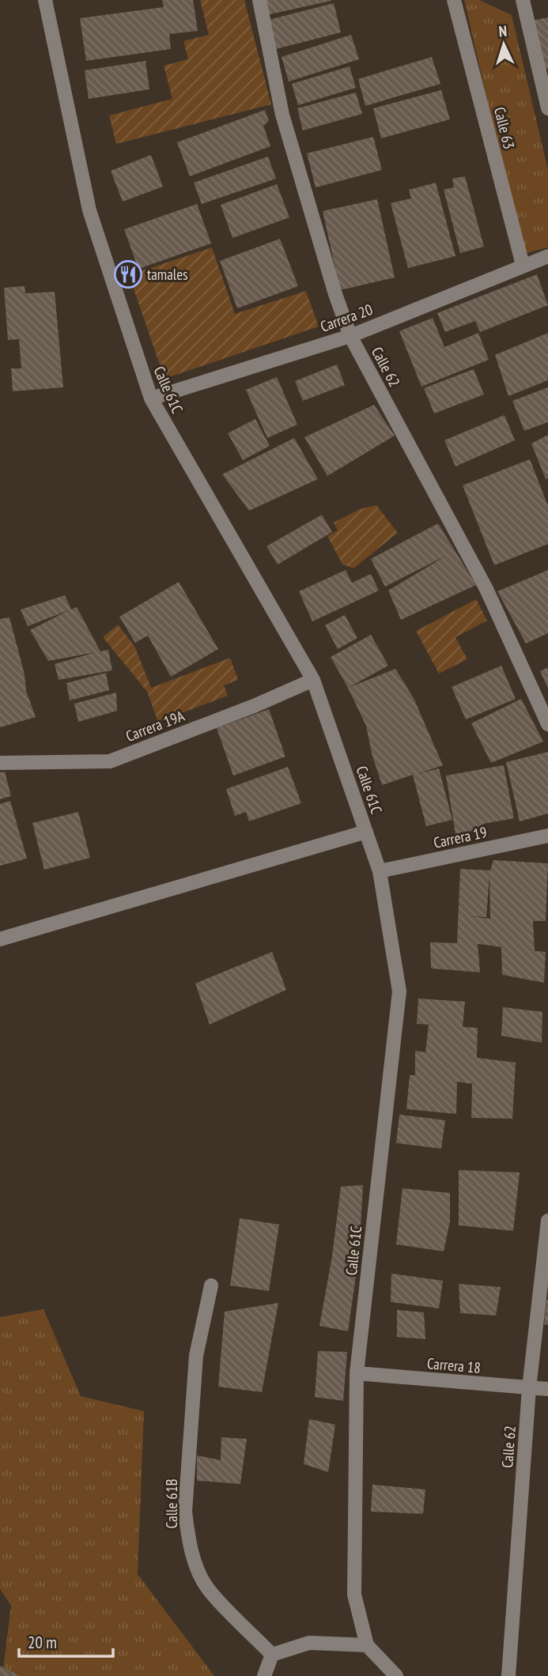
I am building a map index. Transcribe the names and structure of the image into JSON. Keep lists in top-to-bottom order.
{
  "streets": {
    "street": [
      "Calle 63",
      "Carrera 20",
      "Calle 62",
      "Calle 61C",
      "Carrera 19A",
      "Carrera 19",
      "Carrera 18",
      "Calle 61B"
    ]
  },
  "crossings": [
    ["Calle 63", "Carrera 20"],
    ["Carrera 20", "Calle 62"],
    ["Carrera 20", "Calle 61C"],
    ["Calle 62", "Carrera 18"],
    ["Calle 61C", "Carrera 19A"],
    ["Calle 61C", "Carrera 19"],
    ["Calle 61C", "Carrera 18"]
  ],
  "places": {
    "restaurant": ["tamales"]
  },
  "scale_bar": "20 m",
  "north": "top"
}
